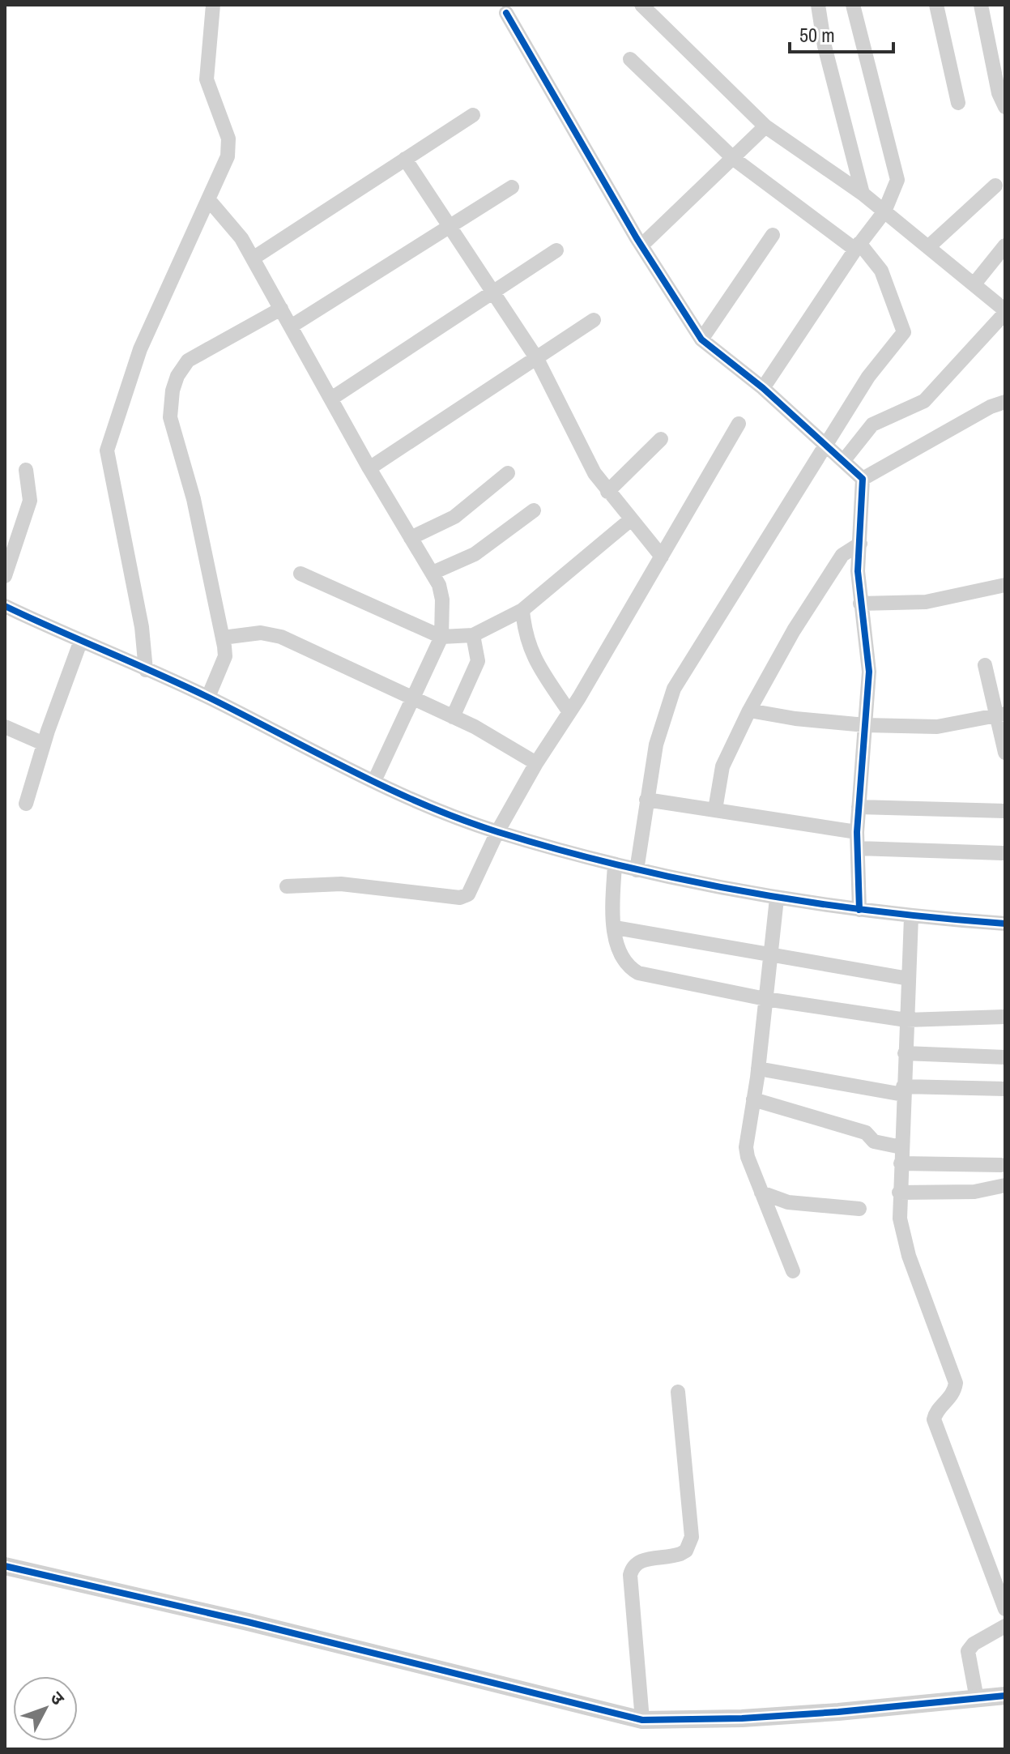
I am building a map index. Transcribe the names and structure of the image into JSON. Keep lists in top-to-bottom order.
{
  "scale_bar": "50 m",
  "north": "top right"
}
